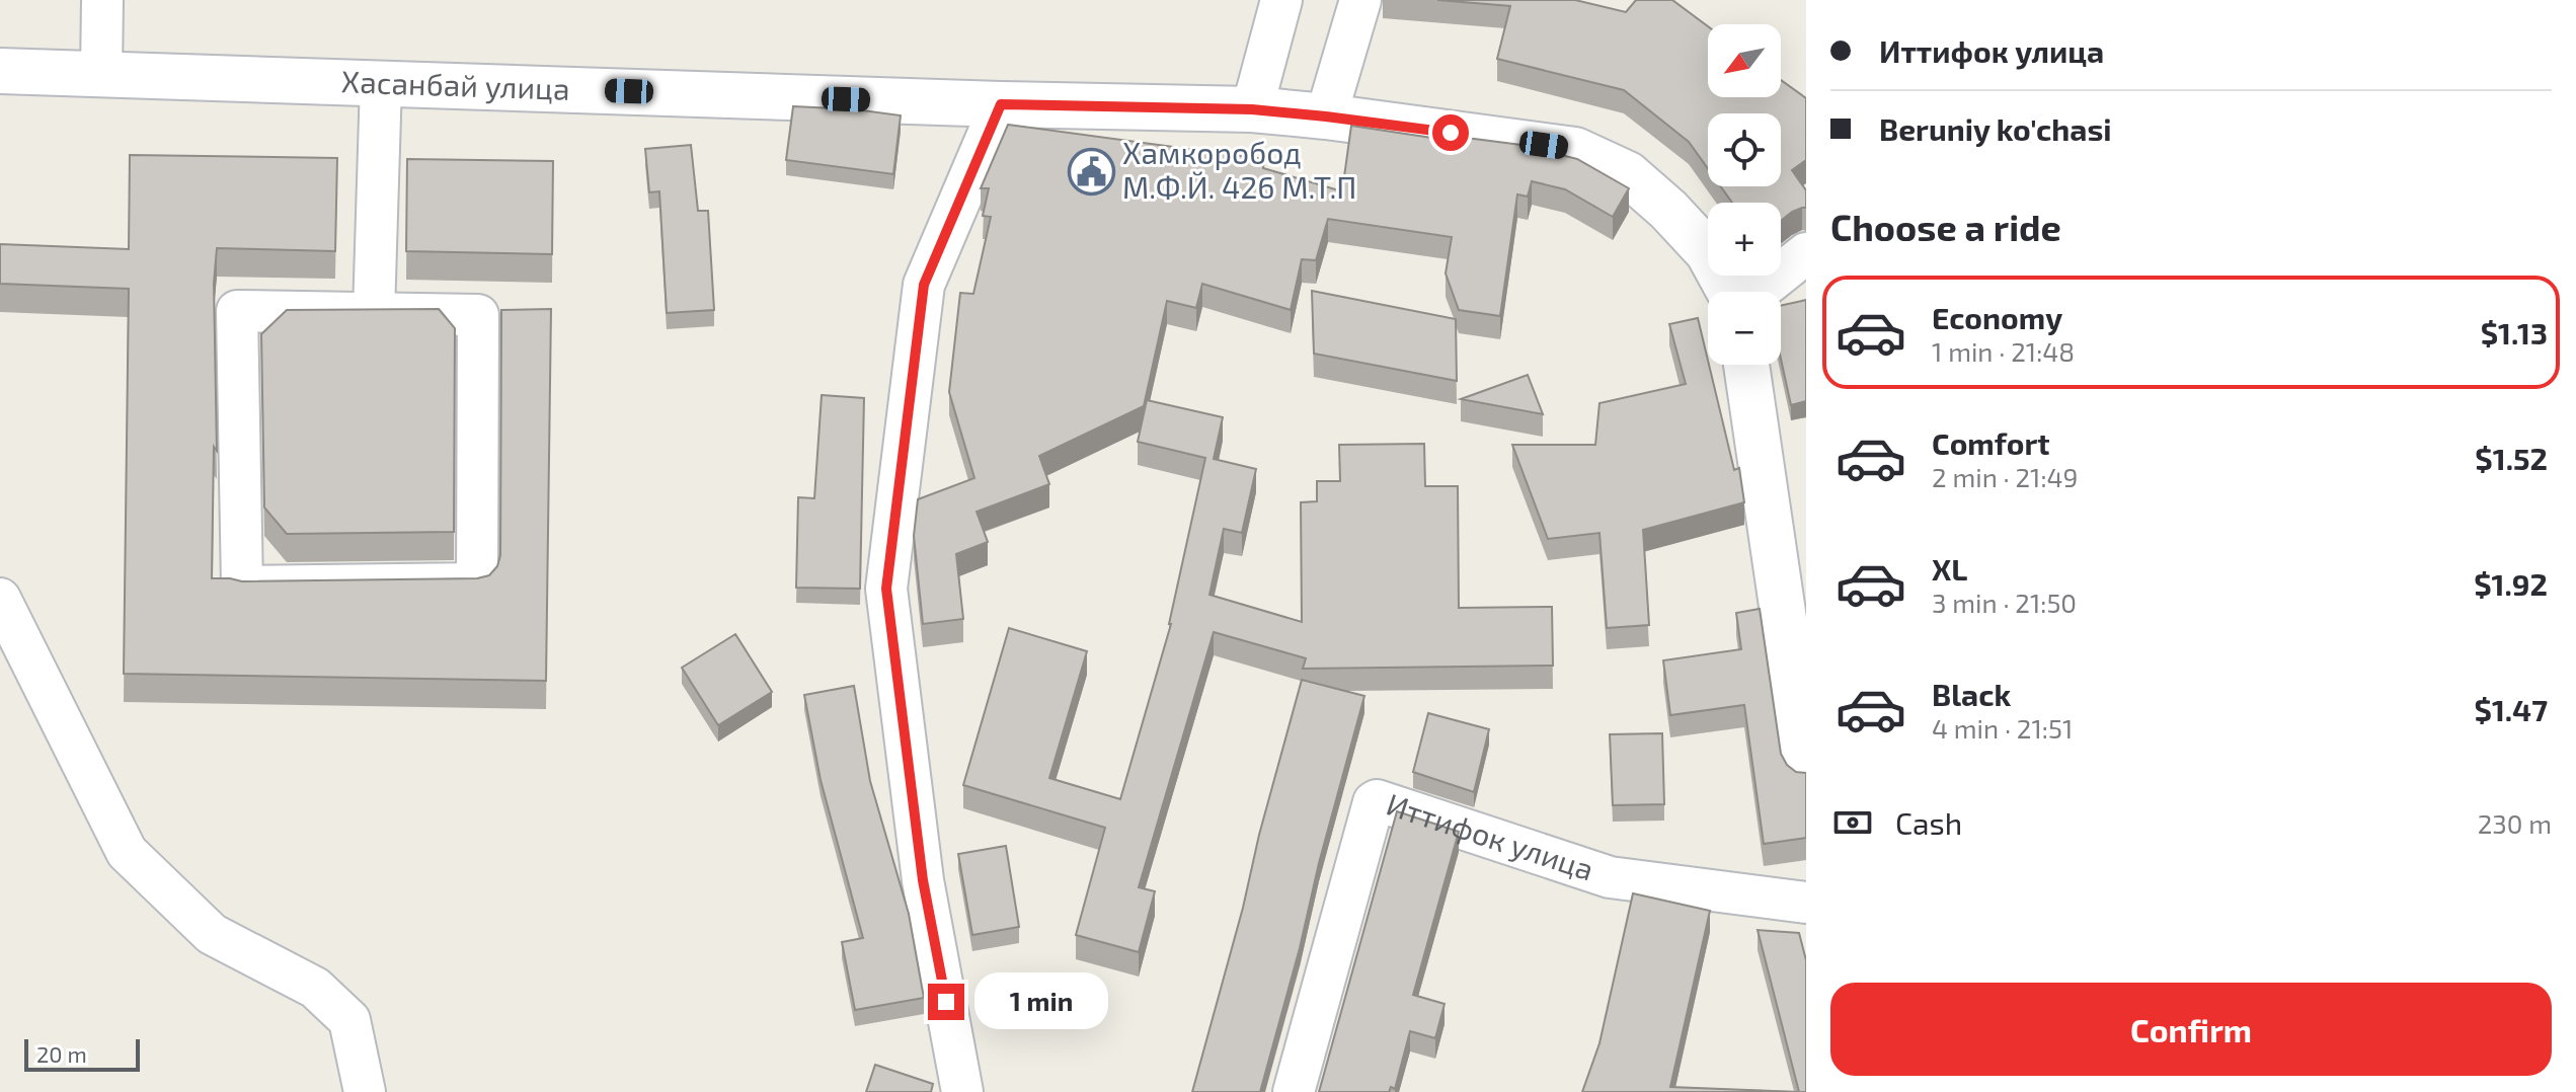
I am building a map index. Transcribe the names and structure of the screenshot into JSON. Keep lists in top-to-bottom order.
{
  "streets": {
    "street": ["Хасанбай улица", "Иттифок улица"]
  },
  "places": {
    "public building": ["Хамкоробод М.Ф.Й. 426 М.Т.П"]
  },
  "scale_bar": "20 m",
  "north": "bottom left",
  "page": {
    "banner": ["Иттифок улица", "Beruniy ko'chasi"],
    "map_buttons": ["+", "−"],
    "heading": "Choose a ride",
    "list": [
      {
        "name": "Economy",
        "note": "1 min · 21:48",
        "value": "$1.13"
      },
      {
        "name": "Comfort",
        "note": "2 min · 21:49",
        "value": "$1.52"
      },
      {
        "name": "XL",
        "note": "3 min · 21:50",
        "value": "$1.92"
      },
      {
        "name": "Black",
        "note": "4 min · 21:51",
        "value": "$1.47"
      }
    ],
    "pay": ["Cash", "230 m"],
    "buttons": "Confirm",
    "bubble": "1 min",
    "scale": "20 m"
  }
}
